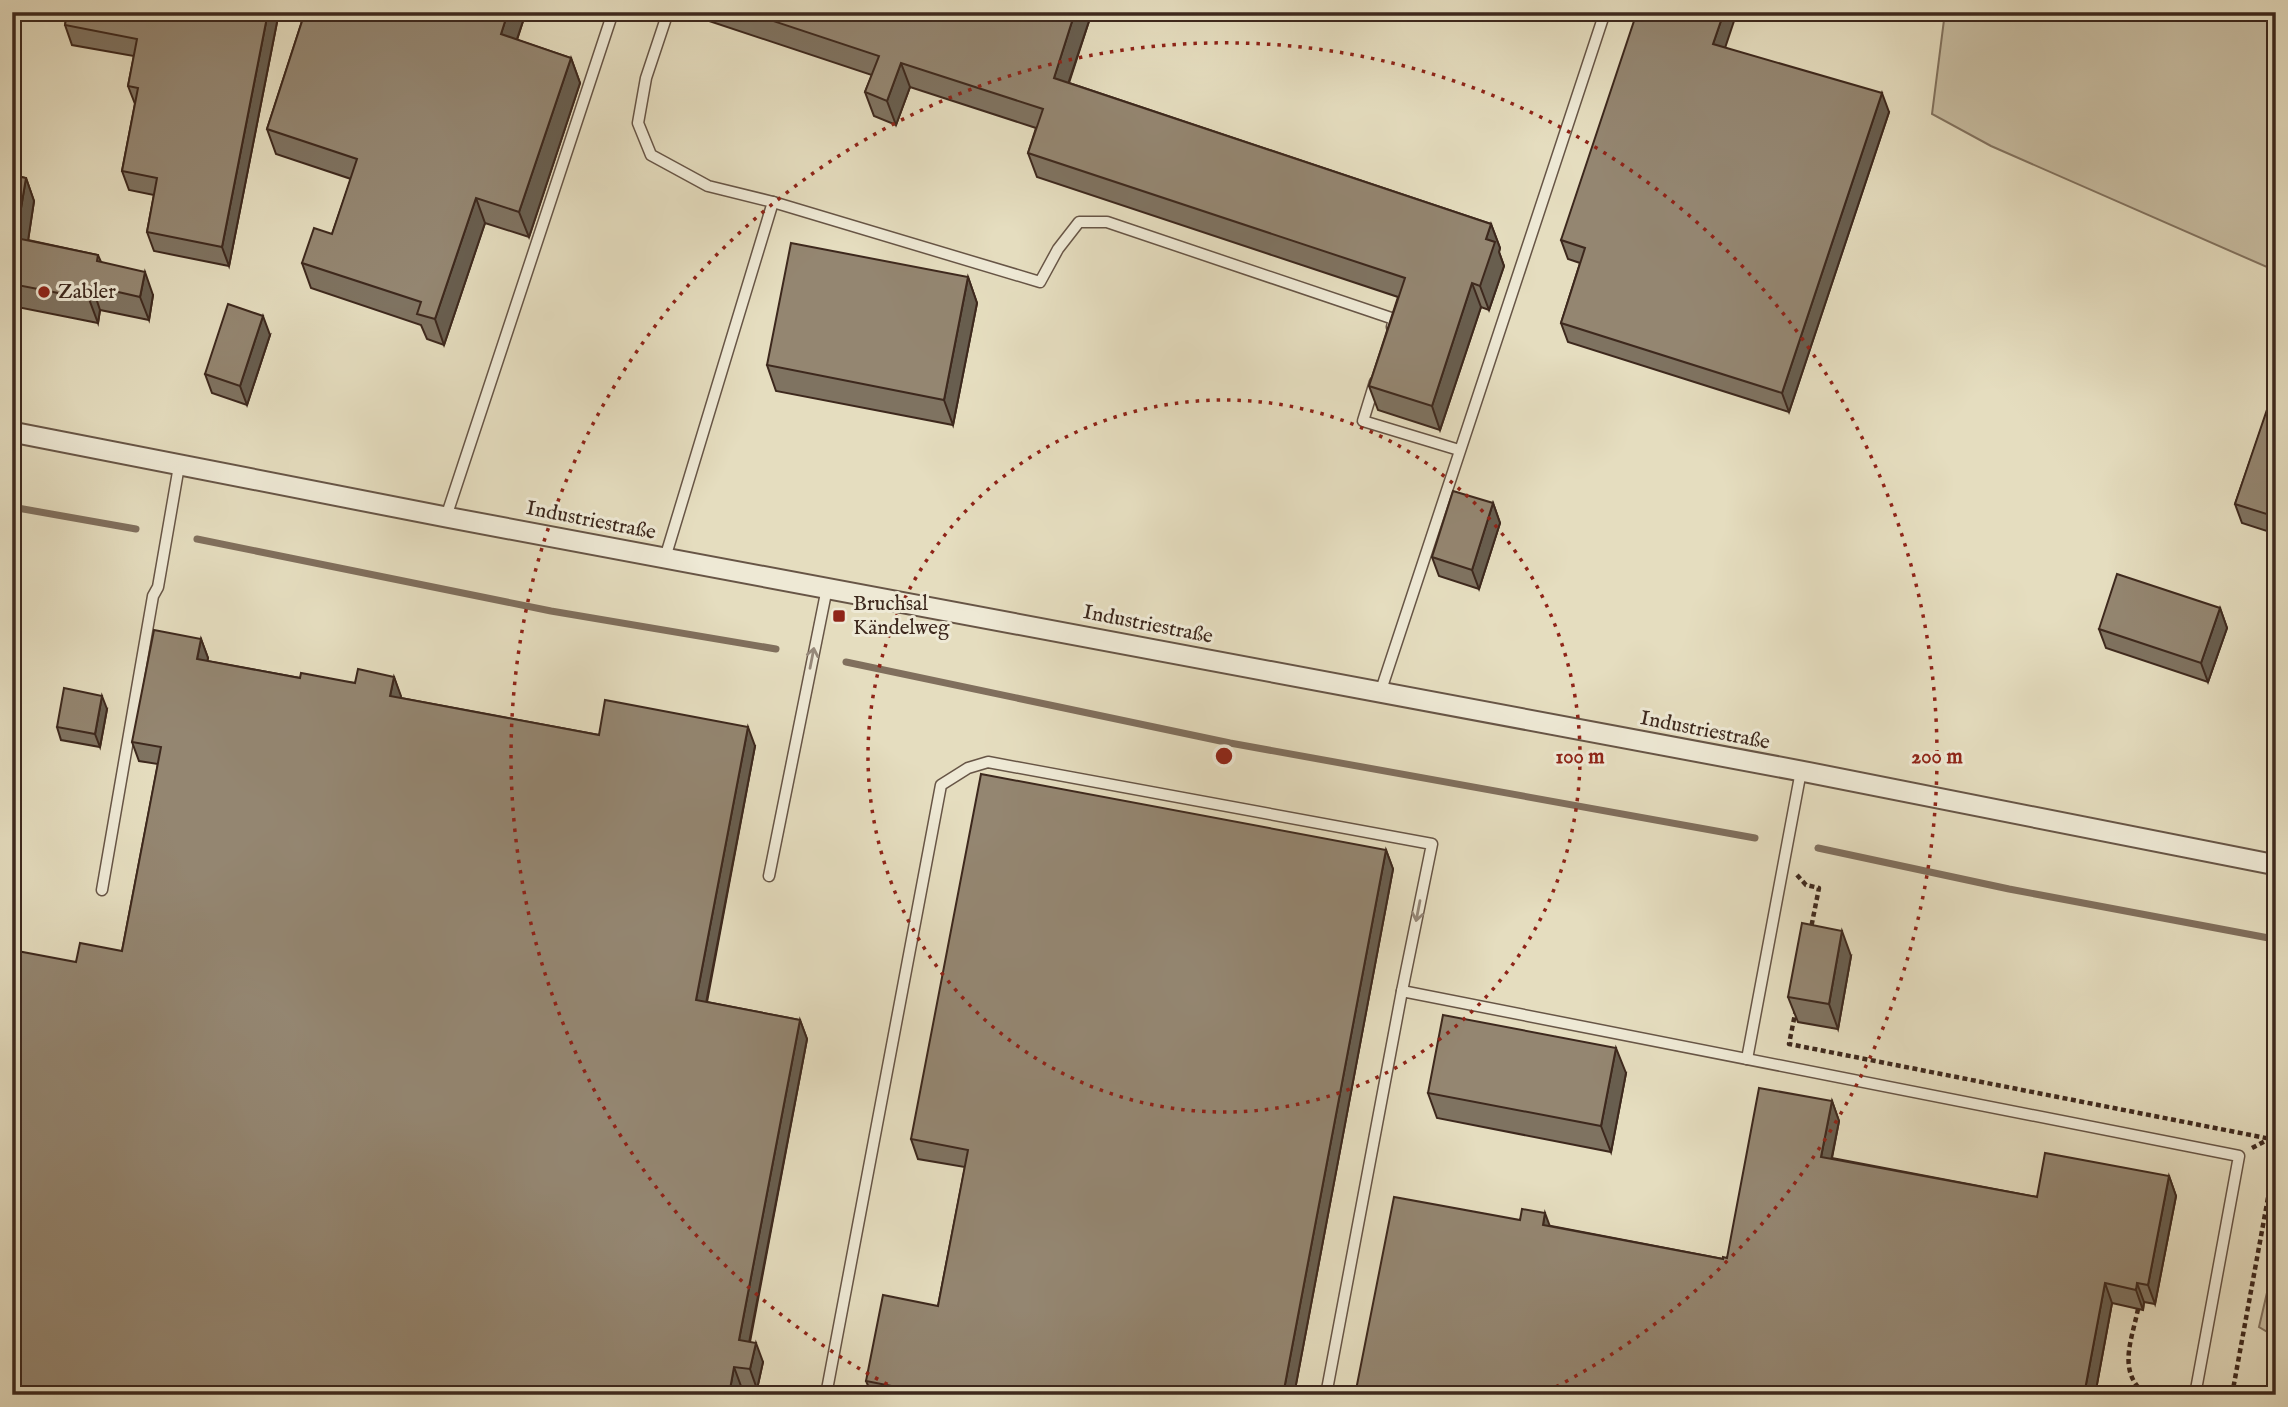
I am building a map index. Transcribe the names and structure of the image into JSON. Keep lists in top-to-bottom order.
{
  "streets": {
    "street": ["Industriestraße"]
  },
  "places": {
    "other": ["Zabler"],
    "transit": ["Bruchsal Kändelweg"]
  },
  "rings": ["100 m", "200 m"]
}
